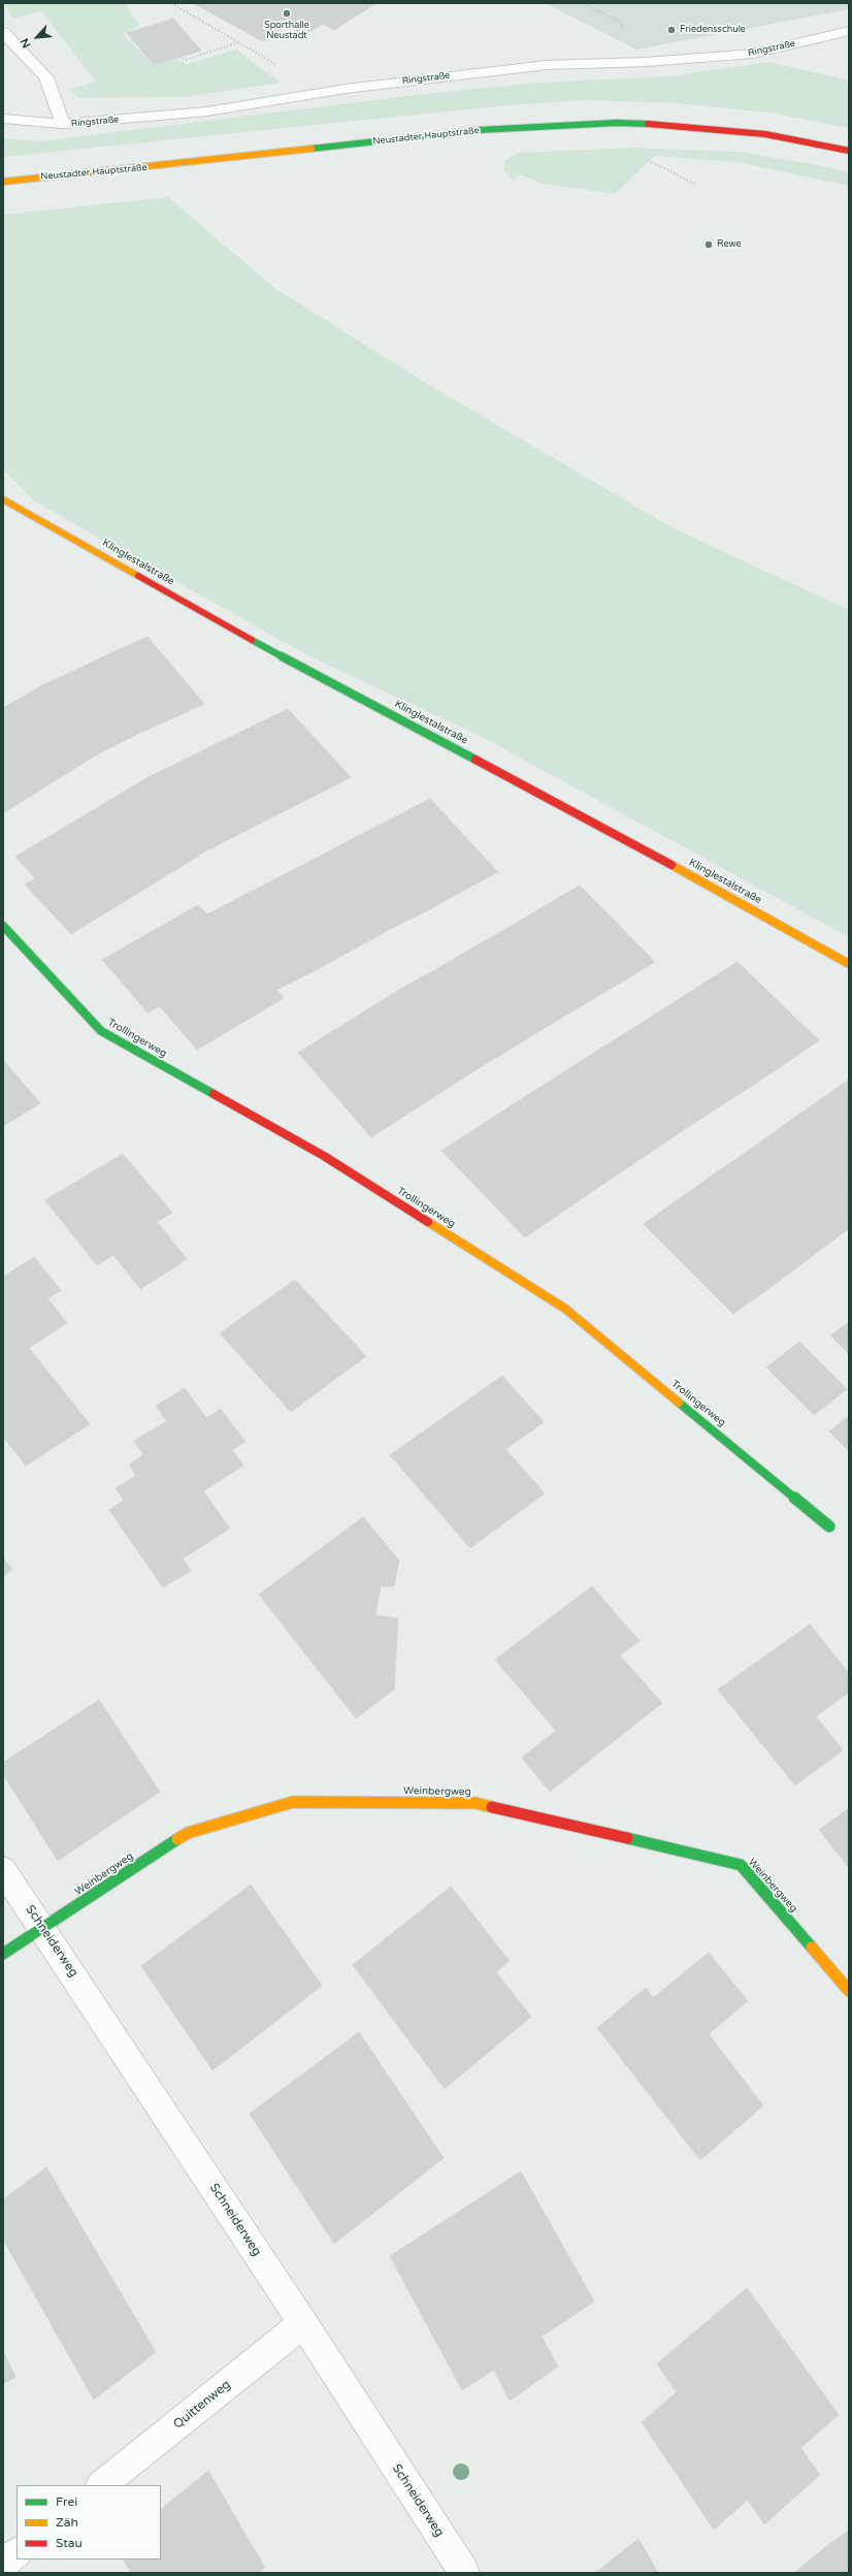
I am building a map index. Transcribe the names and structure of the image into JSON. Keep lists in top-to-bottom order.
{
  "streets": {
    "street": [
      "Ringstraße",
      "Neustadter Hauptstraße",
      "Klinglestalstraße",
      "Trollingerweg",
      "Weinbergweg",
      "Schneiderweg",
      "Quittenweg"
    ]
  },
  "crossings": [
    ["Weinbergweg", "Schneiderweg"],
    ["Schneiderweg", "Quittenweg"]
  ],
  "places": ["Sporthalle Neustadt", "Friedensschule", "Rewe"],
  "legend": ["Frei", "Zäh", "Stau"],
  "north": "bottom left"
}
